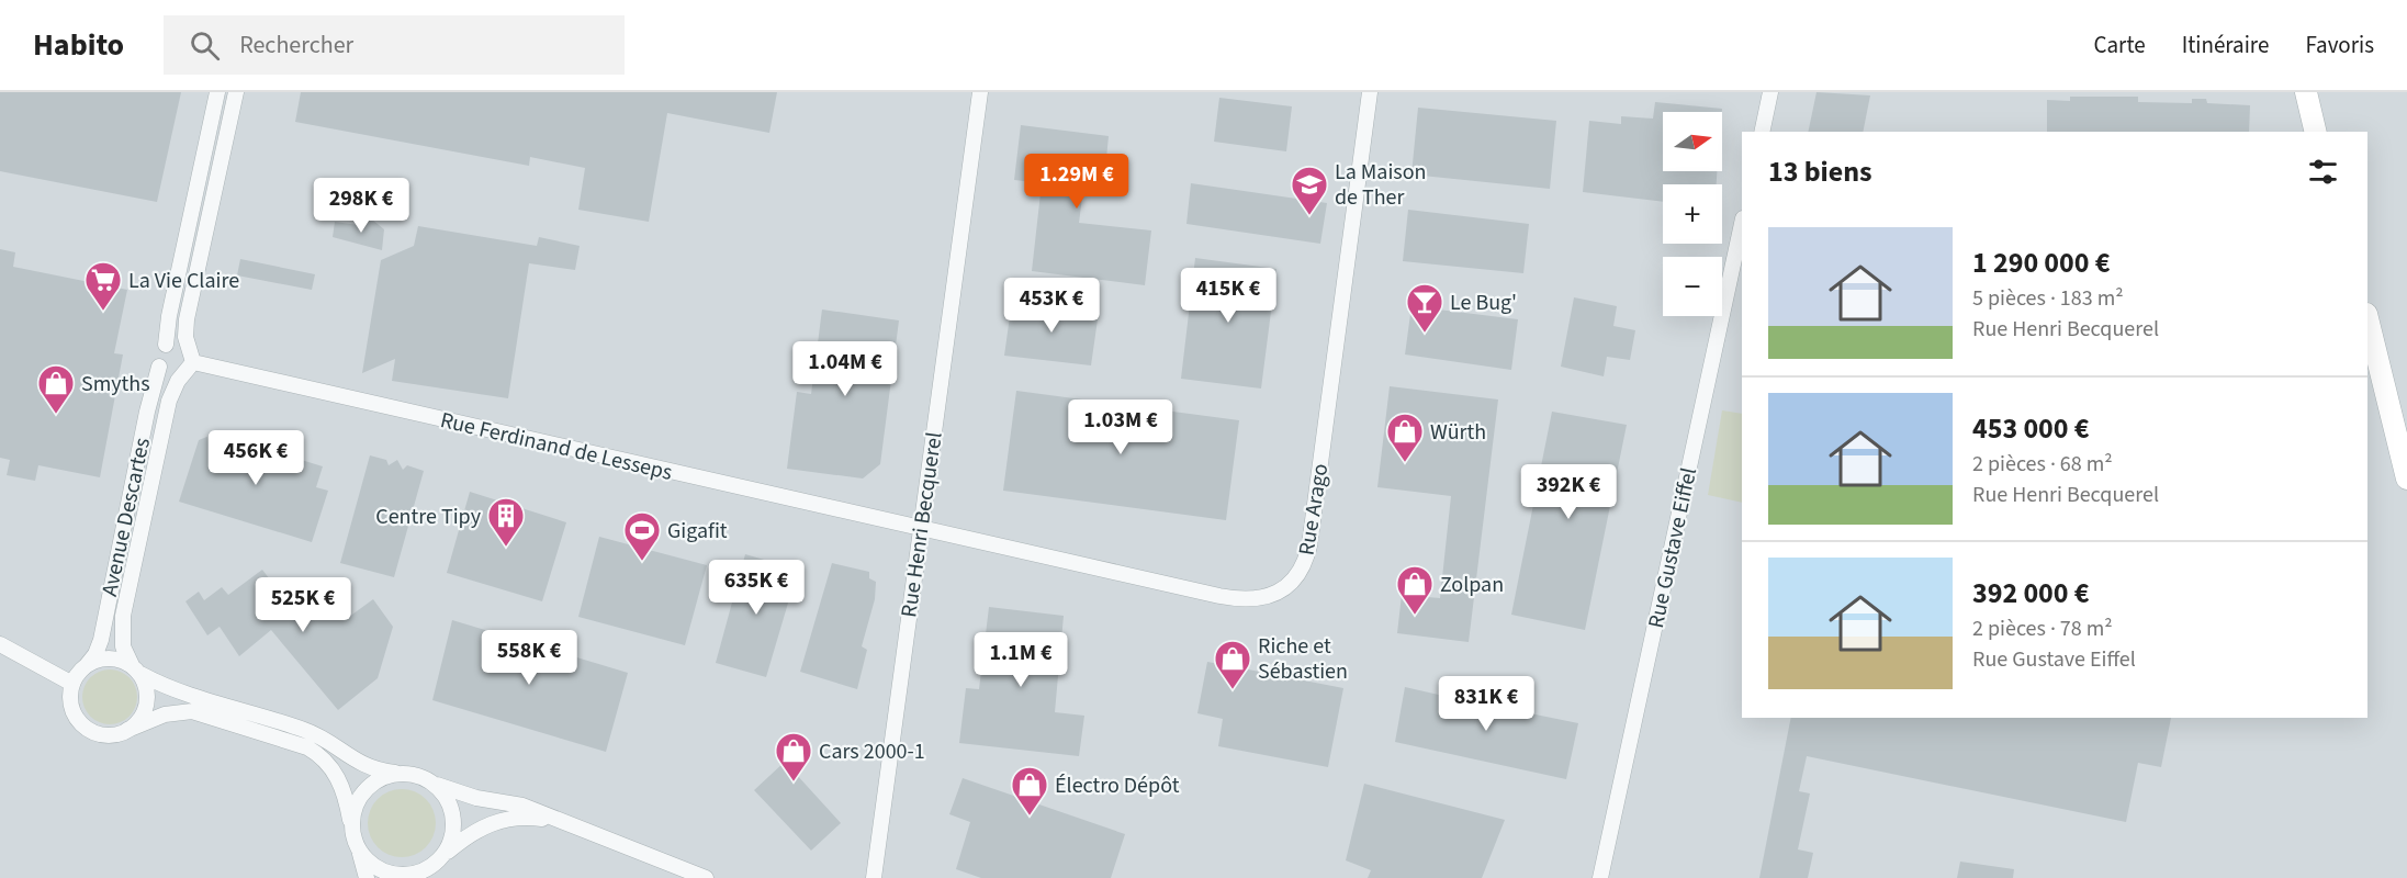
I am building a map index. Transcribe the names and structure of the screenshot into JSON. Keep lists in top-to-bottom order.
{
  "streets": {
    "street": [
      "Rue Ferdinand de Lesseps",
      "Rue Arago",
      "Avenue Descartes",
      "Rue Henri Becquerel",
      "Rue Gustave Eiffel"
    ]
  },
  "crossings": [
    ["Rue Ferdinand de Lesseps", "Rue Arago"],
    ["Rue Ferdinand de Lesseps", "Avenue Descartes"],
    ["Rue Ferdinand de Lesseps", "Rue Henri Becquerel"],
    ["Rue Arago", "Rue Henri Becquerel"]
  ],
  "places": {
    "school or university": ["La Maison de Ther"],
    "supermarket": ["La Vie Claire"],
    "bar": ["Le Bug'"],
    "shop": [
      "Smyths",
      "Würth",
      "Zolpan",
      "Riche et Sébastien",
      "Cars 2000-1",
      "Électro Dépôt"
    ],
    "building": ["Centre Tipy"],
    "sports": ["Gigafit"]
  },
  "north": "right",
  "page": {
    "header": "Habito",
    "search": "Rechercher",
    "nav": ["Carte", "Itinéraire", "Favoris"],
    "map_buttons": ["+", "−"],
    "heading": "13 biens",
    "price": [
      "1.29M €",
      "298K €",
      "415K €",
      "453K €",
      "1.04M €",
      "1.03M €",
      "456K €",
      "392K €",
      "635K €",
      "525K €",
      "558K €",
      "1.1M €",
      "831K €"
    ],
    "list": [
      {
        "name": "1 290 000 €",
        "note": "5 pièces · 183 m² · Rue Henri Becquerel"
      },
      {
        "name": "453 000 €",
        "note": "2 pièces · 68 m² · Rue Henri Becquerel"
      },
      {
        "name": "392 000 €",
        "note": "2 pièces · 78 m² · Rue Gustave Eiffel"
      }
    ]
  }
}
